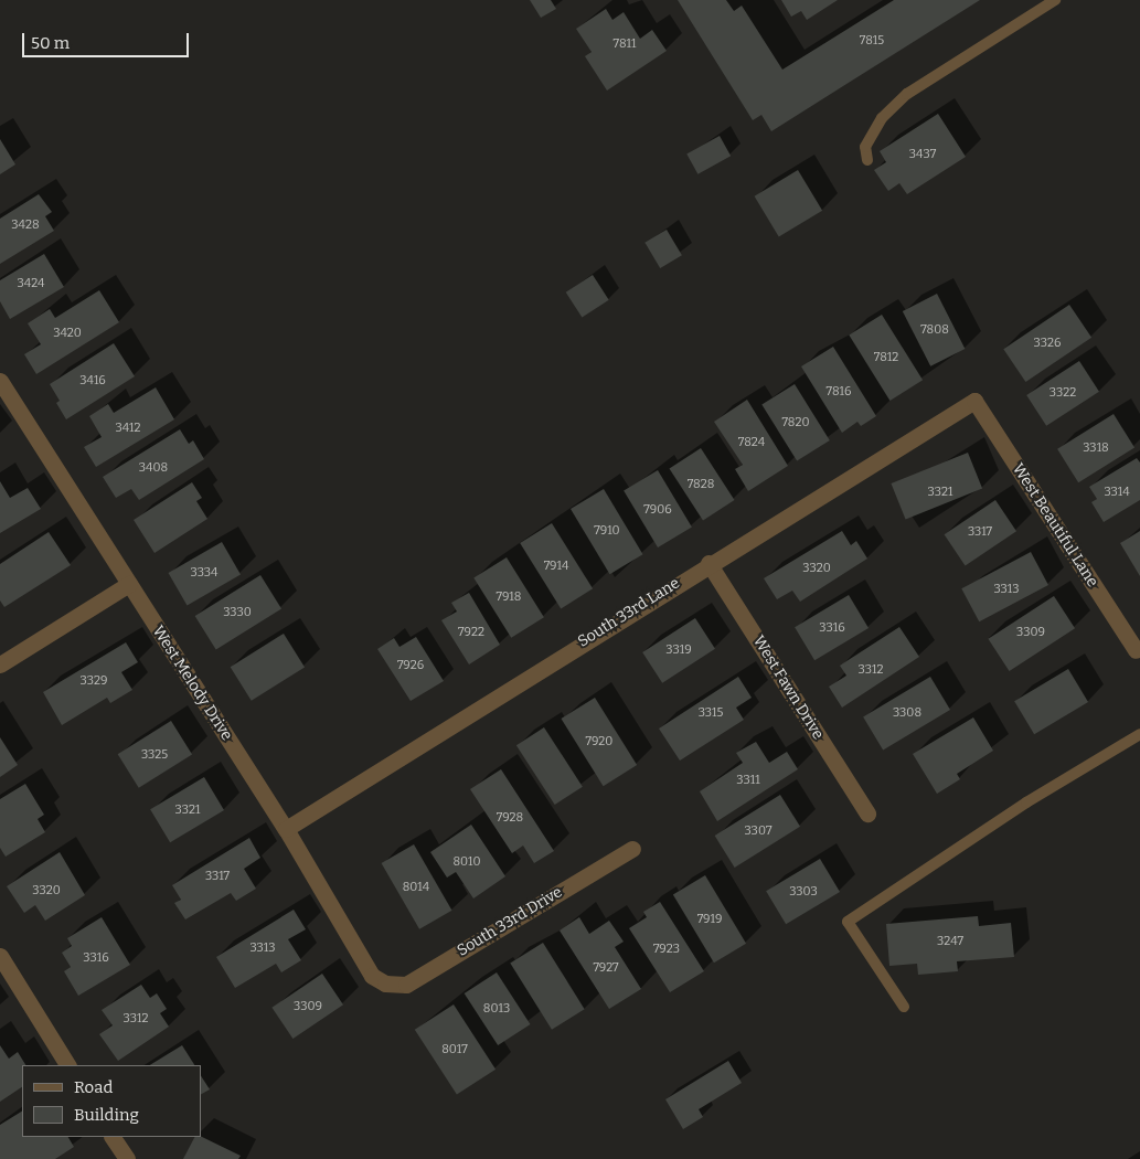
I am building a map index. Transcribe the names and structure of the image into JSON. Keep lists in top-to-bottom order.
{
  "streets": {
    "street": [
      "West Beautiful Lane",
      "South 33rd Lane",
      "West Melody Drive",
      "West Fawn Drive",
      "South 33rd Drive"
    ]
  },
  "crossings": [
    ["West Beautiful Lane", "South 33rd Lane"],
    ["South 33rd Lane", "West Melody Drive"],
    ["South 33rd Lane", "West Fawn Drive"],
    ["West Melody Drive", "South 33rd Drive"]
  ],
  "house_numbers": [
    "7815",
    "7811",
    "3437",
    "3428",
    "3424",
    "7808",
    "3420",
    "3326",
    "7812",
    "3416",
    "7816",
    "3322",
    "7820",
    "3412",
    "7824",
    "3318",
    "3408",
    "7828",
    "3321",
    "3314",
    "7906",
    "7910",
    "3317",
    "7914",
    "3320",
    "3334",
    "3313",
    "7918",
    "3330",
    "3316",
    "7922",
    "3309",
    "3319",
    "7926",
    "3312",
    "3329",
    "3315",
    "3308",
    "7920",
    "3325",
    "3311",
    "3321",
    "7928",
    "3307",
    "8010",
    "3317",
    "8014",
    "3320",
    "3303",
    "7919",
    "3247",
    "3313",
    "7923",
    "3316",
    "7927",
    "3309",
    "8013",
    "3312",
    "8017"
  ],
  "legend": ["Road", "Building"],
  "scale_bar": "50 m"
}
